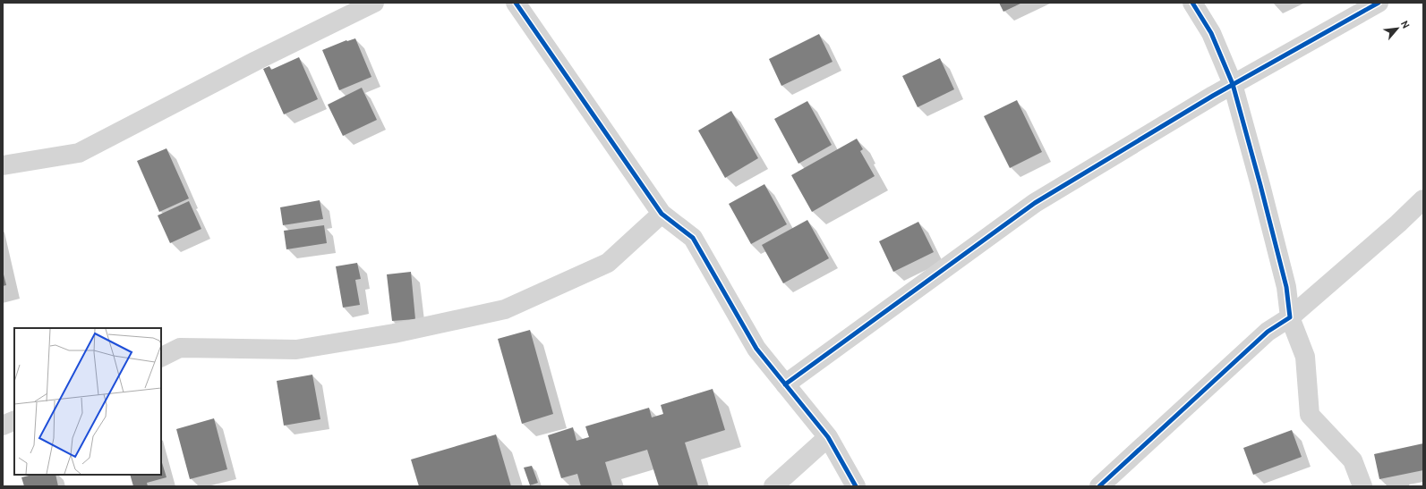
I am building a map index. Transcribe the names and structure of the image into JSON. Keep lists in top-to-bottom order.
{
  "north": "top right"
}
